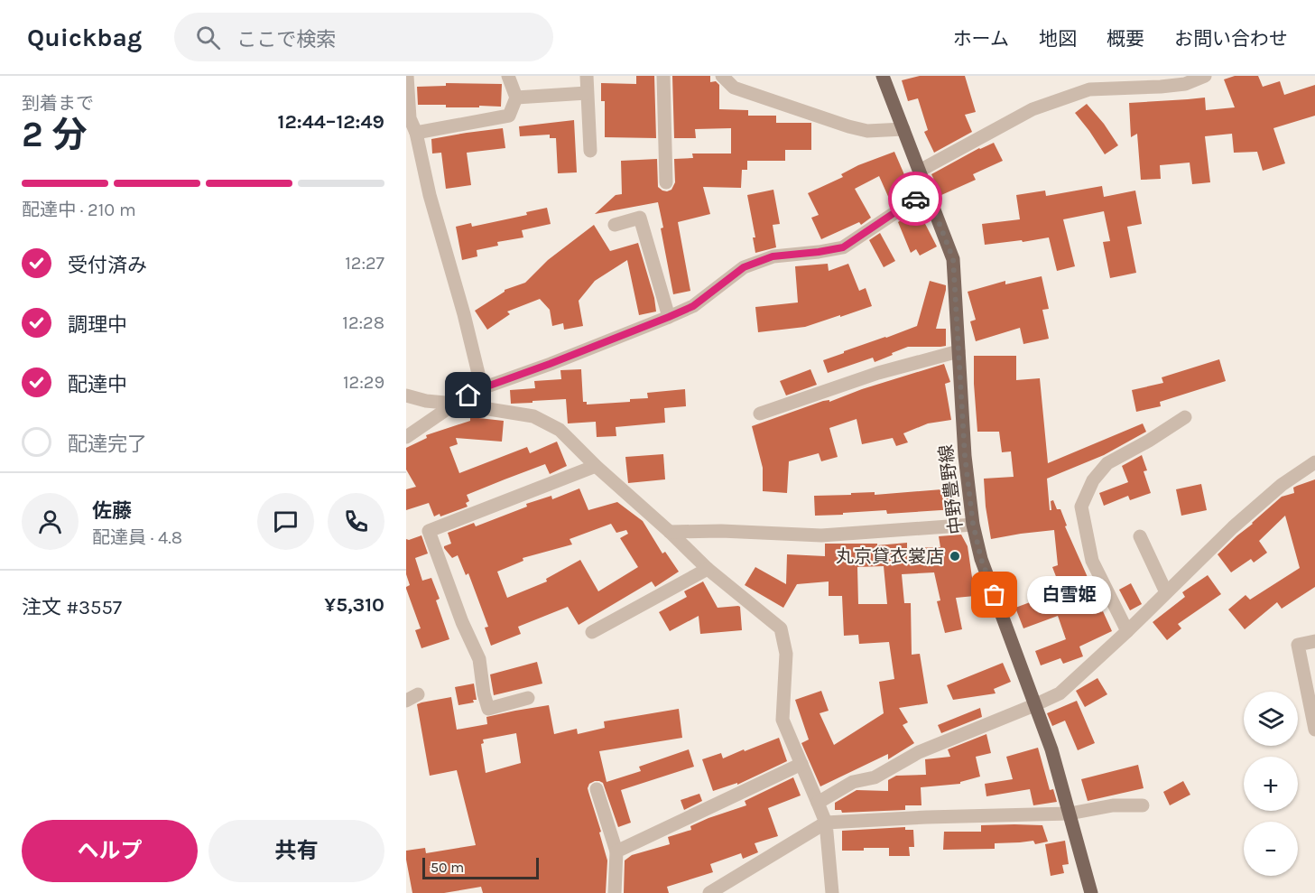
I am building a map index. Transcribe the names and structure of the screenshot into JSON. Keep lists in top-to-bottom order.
{
  "streets": {
    "main road": ["中野豊野線"]
  },
  "places": ["丸京貸衣裳店", "白雪姫"],
  "scale_bar": "50 m",
  "page": {
    "header": "Quickbag",
    "search": "ここで検索",
    "nav": [
      "ホーム",
      "地図",
      "概要",
      "お問い合わせ"
    ],
    "heading": ["2 分", "到着まで", "12:44–12:49"],
    "panel": [
      "佐藤",
      "配達員 · 4.8",
      "注文 #3557",
      "¥5,310"
    ],
    "bar": "配達中 · 210 m",
    "list": [
      ["受付済み", "12:27"],
      ["調理中", "12:28"],
      ["配達中", "12:29"],
      "配達完了"
    ],
    "bubble": "白雪姫",
    "map_buttons": ["+", "−"],
    "buttons": ["ヘルプ", "共有"],
    "scale": "50 m"
  }
}
